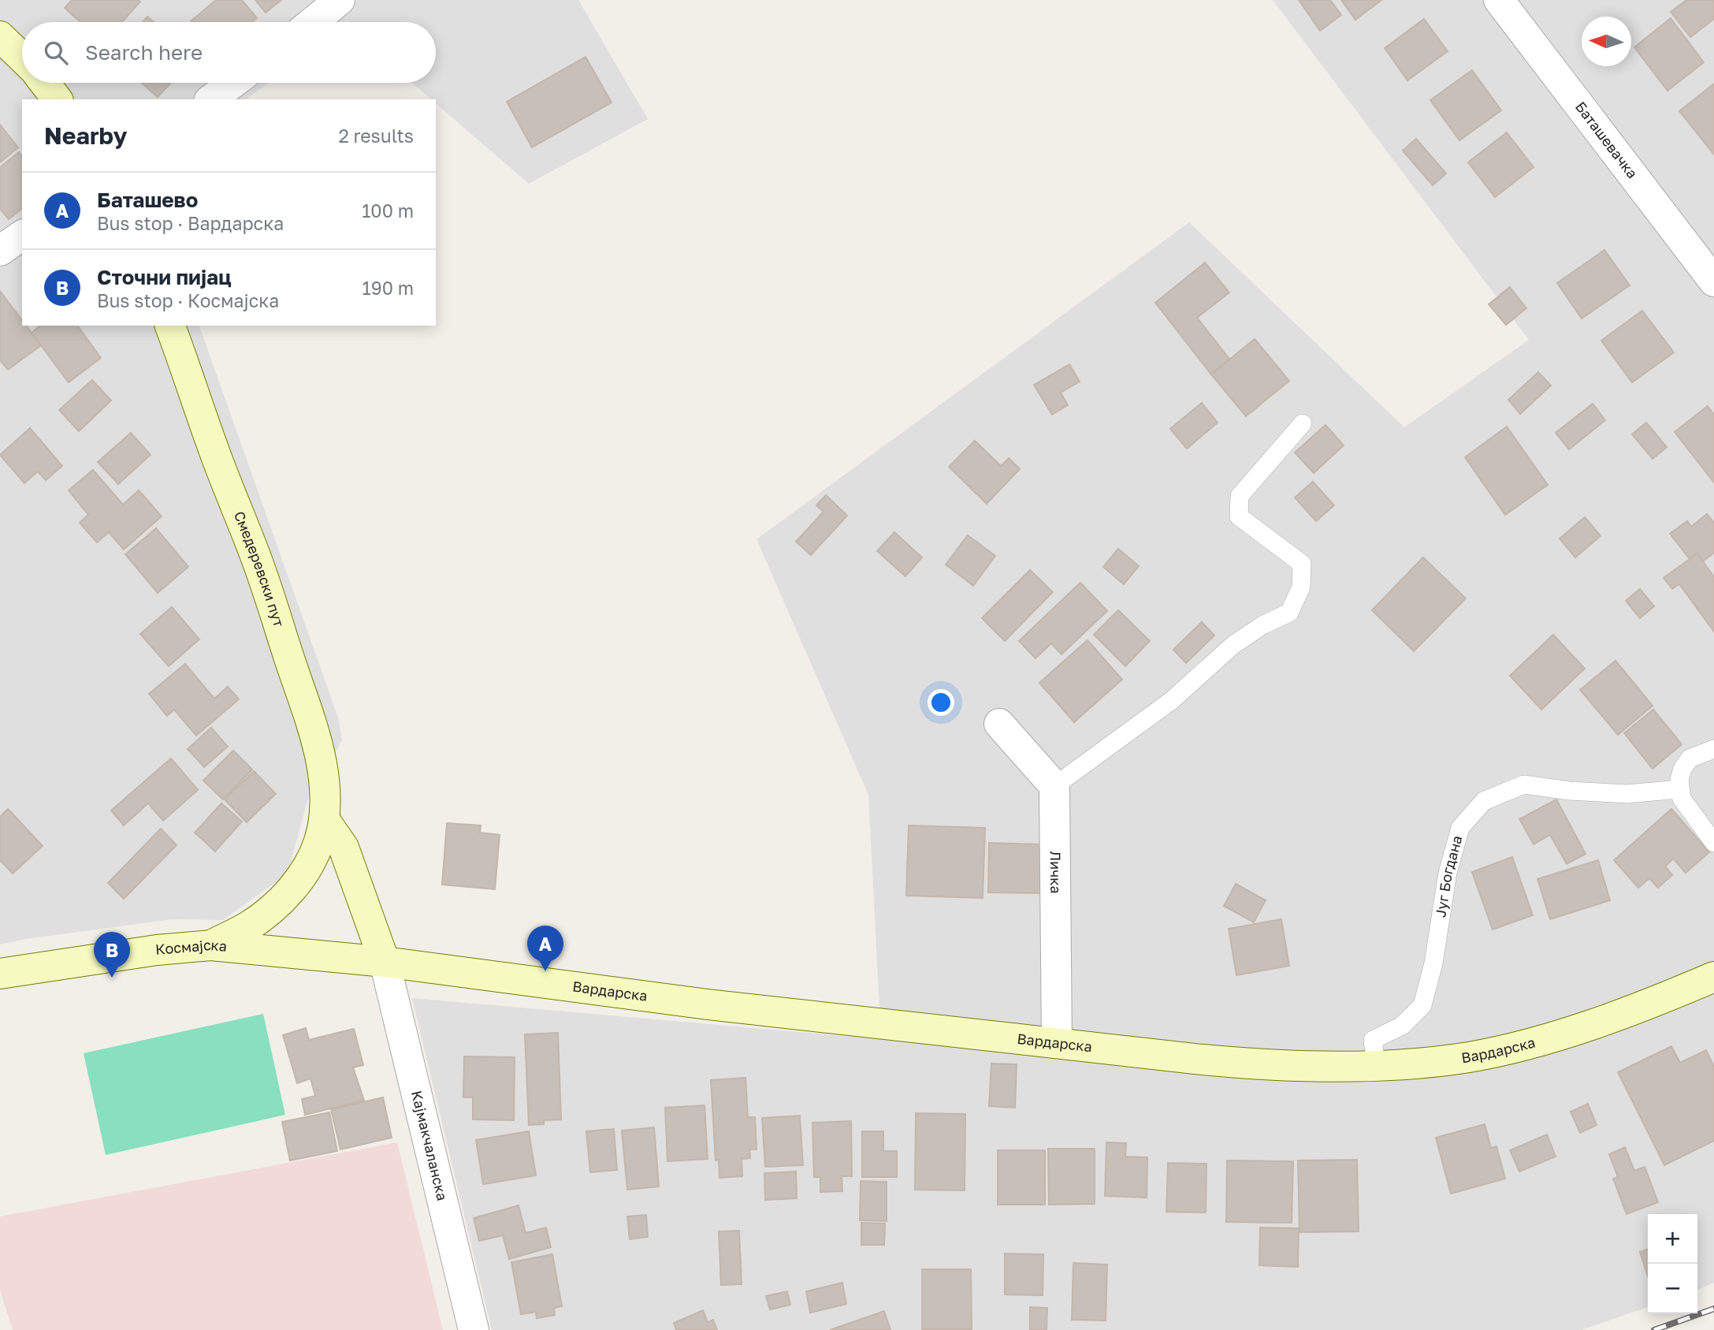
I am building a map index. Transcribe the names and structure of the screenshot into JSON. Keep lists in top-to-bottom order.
{
  "streets": {
    "main road": ["Смедеревски пут", "Космајска", "Вардарска"],
    "street": ["Баташевачка", "Личка", "Кајмакчаланска"],
    "lane": ["Југ Богдана"]
  },
  "crossings": [
    ["Личка", "Вардарска"],
    ["Југ Богдана", "Вардарска"],
    ["Космајска", "Вардарска"],
    ["Космајска", "Кајмакчаланска"],
    ["Вардарска", "Кајмакчаланска"]
  ],
  "north": "left",
  "page": {
    "search": "Search here",
    "heading": ["Nearby", "2 results"],
    "list": [
      {
        "mark": "A",
        "name": "Баташево",
        "note": "Bus stop · Вардарска",
        "value": "100 m"
      },
      {
        "mark": "B",
        "name": "Сточни пијац",
        "note": "Bus stop · Космајска",
        "value": "190 m"
      }
    ],
    "pins": ["A", "B"],
    "map_buttons": ["+", "−"]
  }
}
